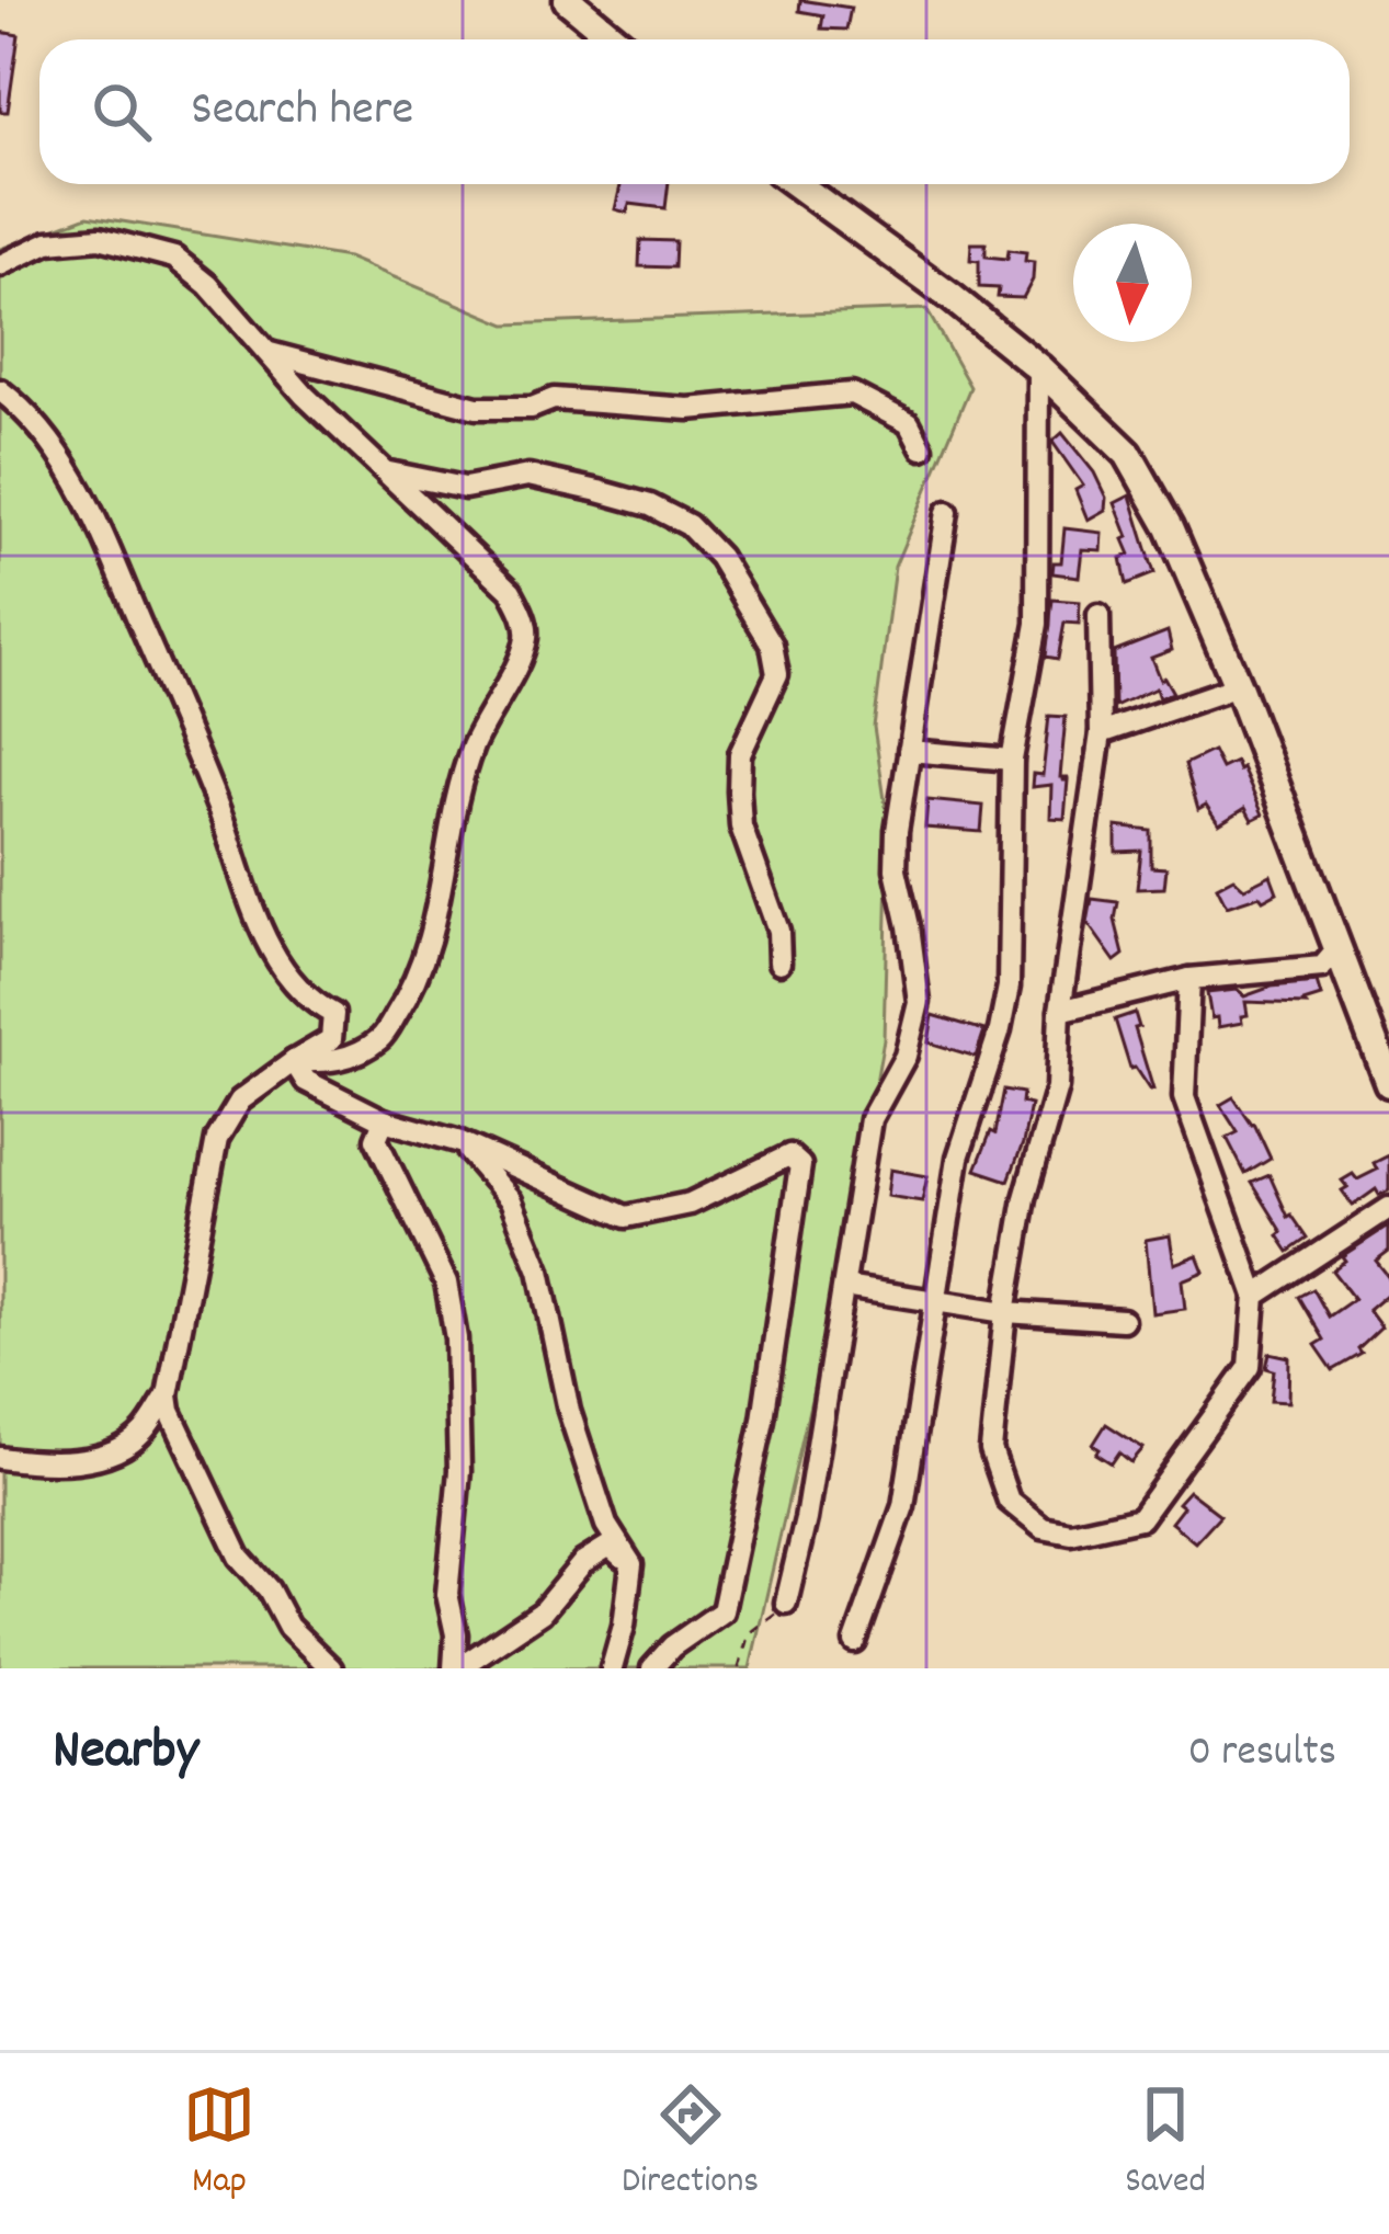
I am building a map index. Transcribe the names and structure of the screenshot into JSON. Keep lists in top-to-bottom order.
{
  "north": "bottom",
  "page": {
    "search": "Search here",
    "heading": ["Nearby", "0 results"],
    "nav": ["Map", "Directions", "Saved"]
  }
}
